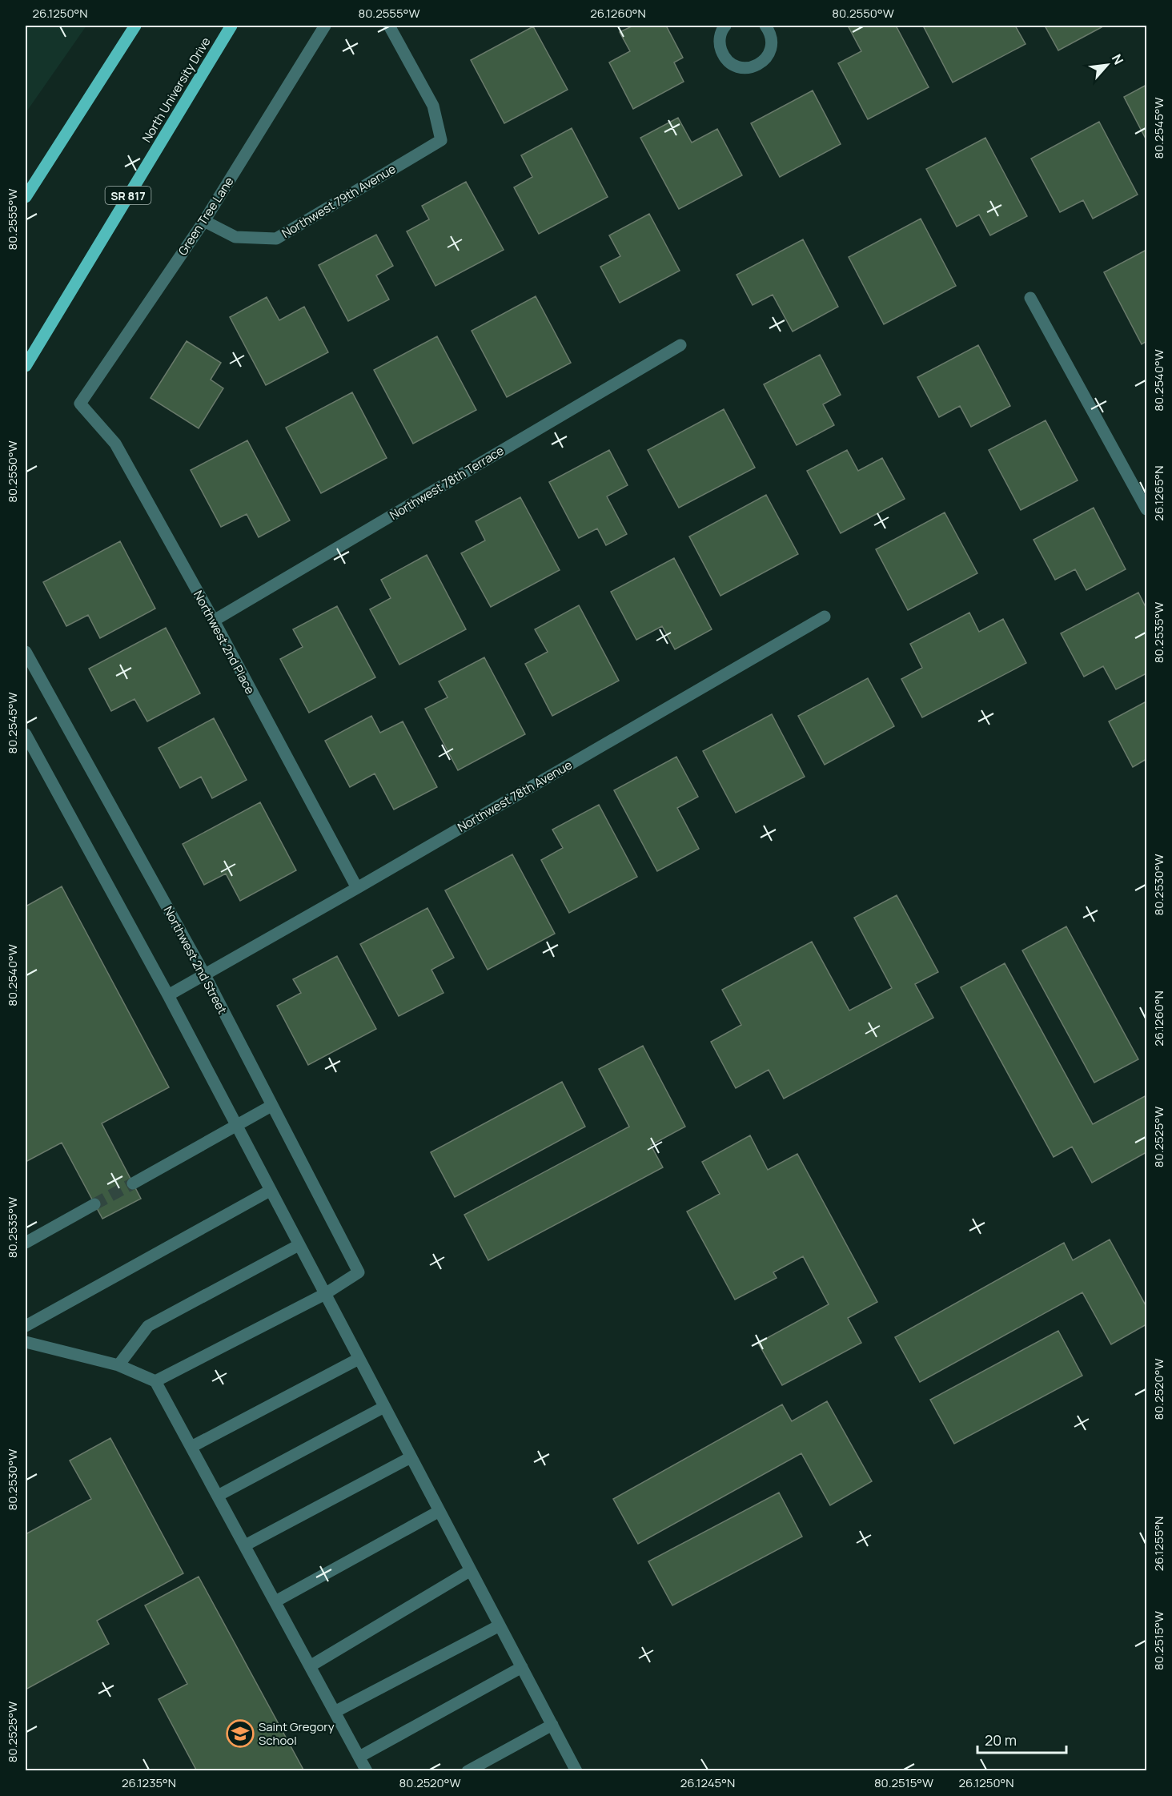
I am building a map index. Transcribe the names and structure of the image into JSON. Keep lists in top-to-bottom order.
{
  "streets": {
    "main road": ["North University Drive", "SR 817"],
    "street": [
      "Northwest 79th Avenue",
      "Green Tree Lane",
      "Northwest 78th Terrace",
      "Northwest 2nd Place",
      "Northwest 78th Avenue",
      "Northwest 2nd Street"
    ]
  },
  "crossings": [
    ["Northwest 79th Avenue", "Green Tree Lane"],
    ["Green Tree Lane", "Northwest 2nd Place"],
    ["Northwest 78th Terrace", "Northwest 2nd Place"],
    ["Northwest 2nd Place", "Northwest 78th Avenue"],
    ["Northwest 78th Avenue", "Northwest 2nd Street"]
  ],
  "places": {
    "school or university": ["Saint Gregory School"]
  },
  "scale_bar": "20 m",
  "north": "top right",
  "coordinates": [
    "26.1250°N",
    "80.2555°W",
    "26.1260°N",
    "80.2550°W",
    "80.2545°W",
    "80.2540°W",
    "26.1265°N",
    "80.2535°W",
    "80.2530°W",
    "80.2525°W",
    "80.2520°W",
    "26.1255°N",
    "80.2515°W",
    "26.1235°N",
    "26.1245°N"
  ]
}
